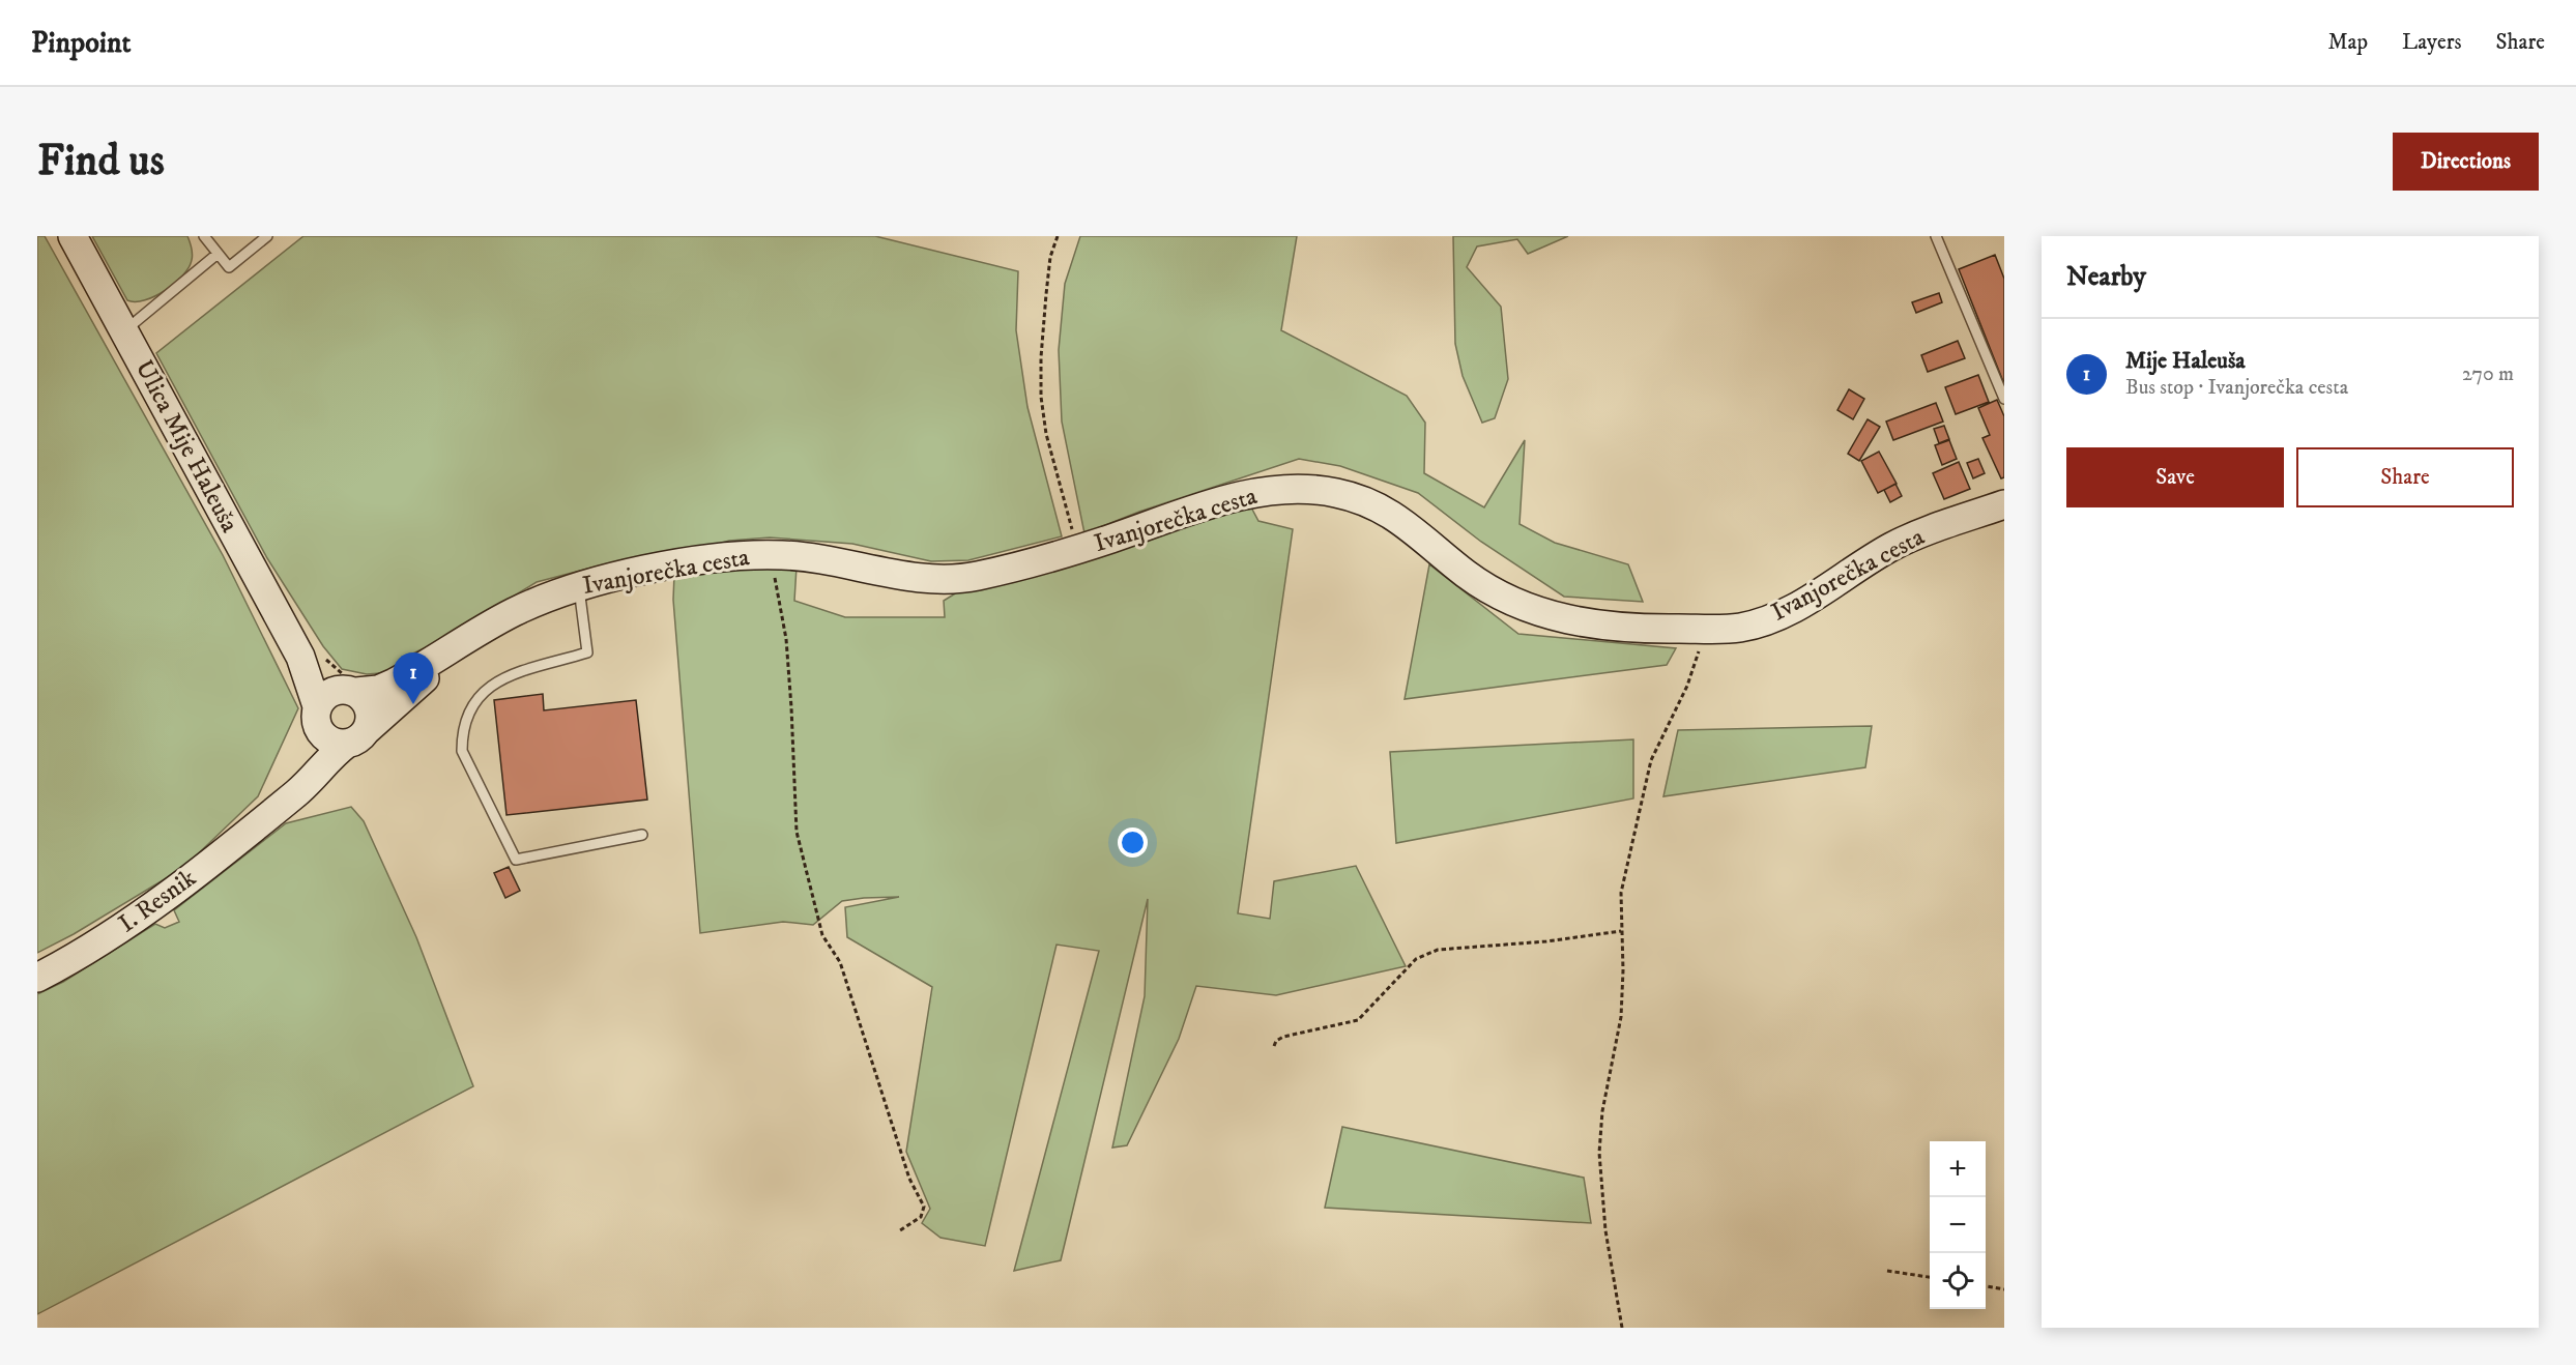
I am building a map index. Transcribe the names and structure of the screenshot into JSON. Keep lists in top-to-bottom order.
{
  "streets": {
    "main road": ["Ulica Mije Haleuša", "Ivanjorečka cesta", "I. Resnik"]
  },
  "crossings": [
    ["Ulica Mije Haleuša", "Ivanjorečka cesta"],
    ["Ulica Mije Haleuša", "I. Resnik"],
    ["Ivanjorečka cesta", "I. Resnik"]
  ],
  "page": {
    "header": "Pinpoint",
    "nav": ["Map", "Layers", "Share"],
    "buttons": [
      "Directions",
      ["Save", "Share"]
    ],
    "title": "Find us",
    "heading": "Nearby",
    "list": [
      {
        "mark": "1",
        "name": "Mije Haleuša",
        "note": "Bus stop · Ivanjorečka cesta",
        "value": "270 m"
      }
    ],
    "pins": "1",
    "map_buttons": ["+", "−"]
  }
}
